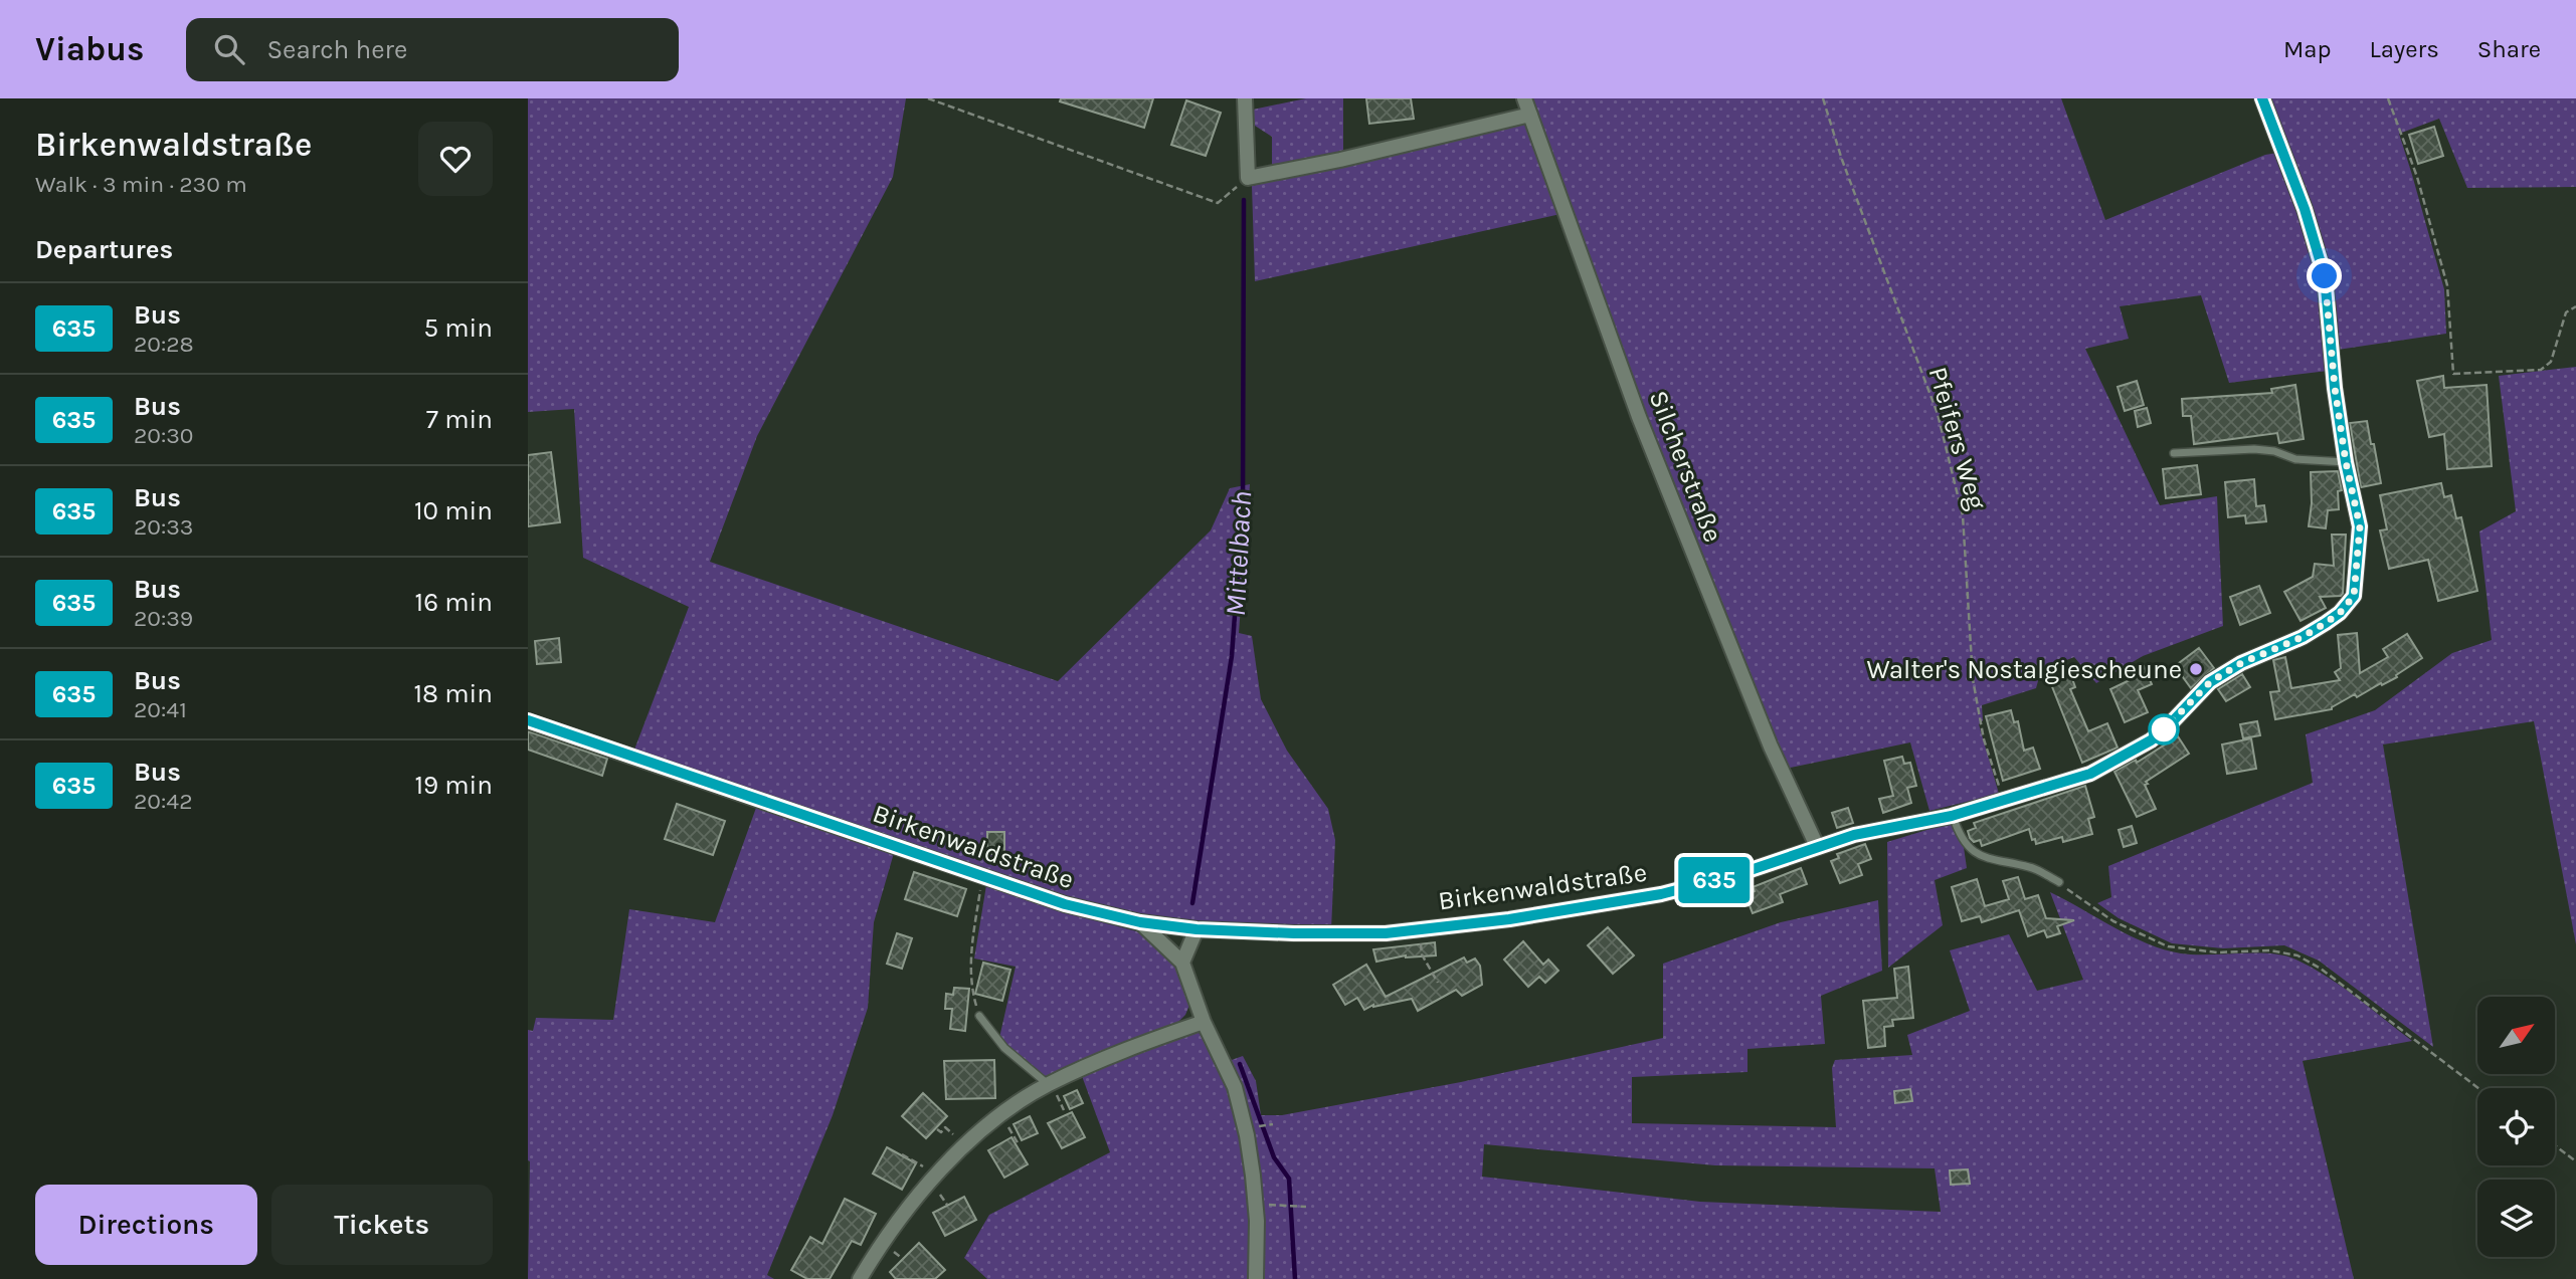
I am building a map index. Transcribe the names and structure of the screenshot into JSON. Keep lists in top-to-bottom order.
{
  "streets": {
    "street": ["Silcherstraße", "Birkenwaldstraße"],
    "path": ["Pfeifers Weg"]
  },
  "crossings": [
    ["Pfeifers Weg", "Birkenwaldstraße"],
    ["Silcherstraße", "Birkenwaldstraße"]
  ],
  "water": ["Mittelbach"],
  "places": ["Walter's Nostalgiescheune"],
  "lines": ["bus line 635"],
  "north": "top right",
  "page": {
    "header": "Viabus",
    "search": "Search here",
    "nav": ["Map", "Layers", "Share"],
    "heading": [
      ["Birkenwaldstraße", "Walk · 3 min · 230 m"],
      "Departures"
    ],
    "on_map": "635",
    "list": [
      {
        "mark": "635",
        "name": "Bus",
        "note": "20:28",
        "value": "5 min"
      },
      {
        "mark": "635",
        "name": "Bus",
        "note": "20:30",
        "value": "7 min"
      },
      {
        "mark": "635",
        "name": "Bus",
        "note": "20:33",
        "value": "10 min"
      },
      {
        "mark": "635",
        "name": "Bus",
        "note": "20:39",
        "value": "16 min"
      },
      {
        "mark": "635",
        "name": "Bus",
        "note": "20:41",
        "value": "18 min"
      },
      {
        "mark": "635",
        "name": "Bus",
        "note": "20:42",
        "value": "19 min"
      }
    ],
    "buttons": ["Directions", "Tickets"]
  }
}
